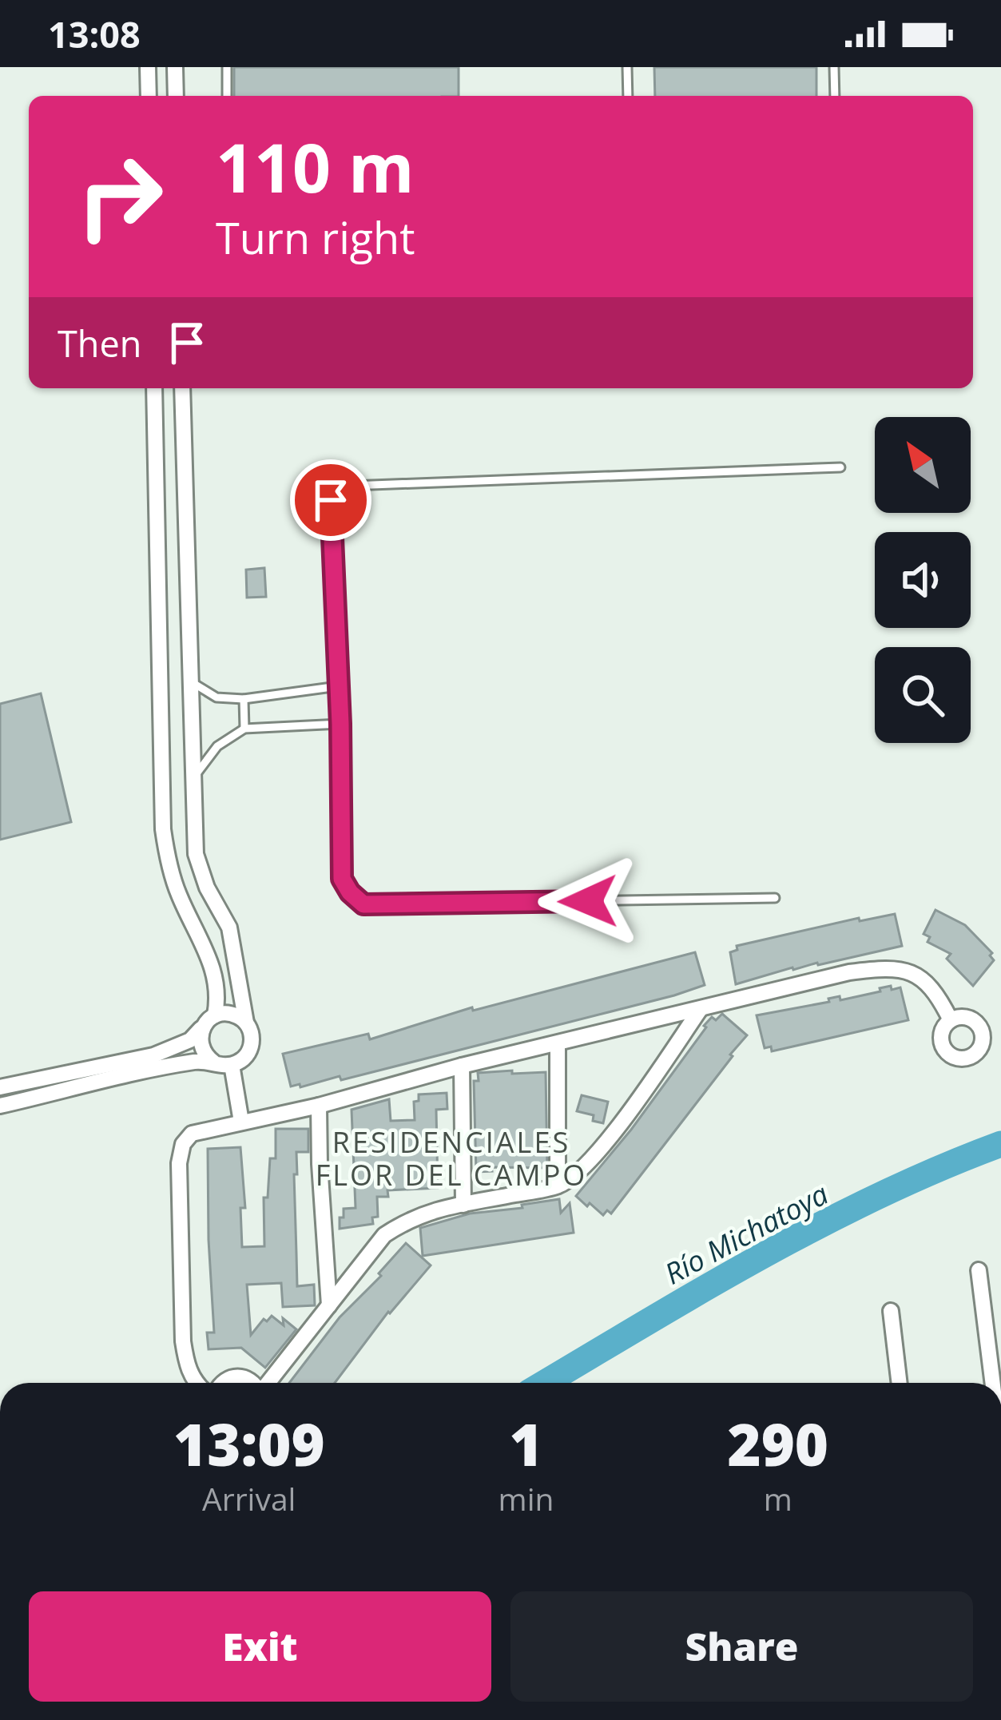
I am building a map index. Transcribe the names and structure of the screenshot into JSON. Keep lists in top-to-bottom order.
{
  "districts": ["RESIDENCIALES FLOR DEL CAMPO"],
  "water": ["Río Michatoya"],
  "north": "top left",
  "page": {
    "status": "13:08",
    "turn": ["110 m", "Turn right"],
    "then": "Then",
    "eta": [
      "13:09",
      "Arrival",
      "1",
      "min",
      "290",
      "m"
    ],
    "buttons": ["Exit", "Share"]
  }
}
